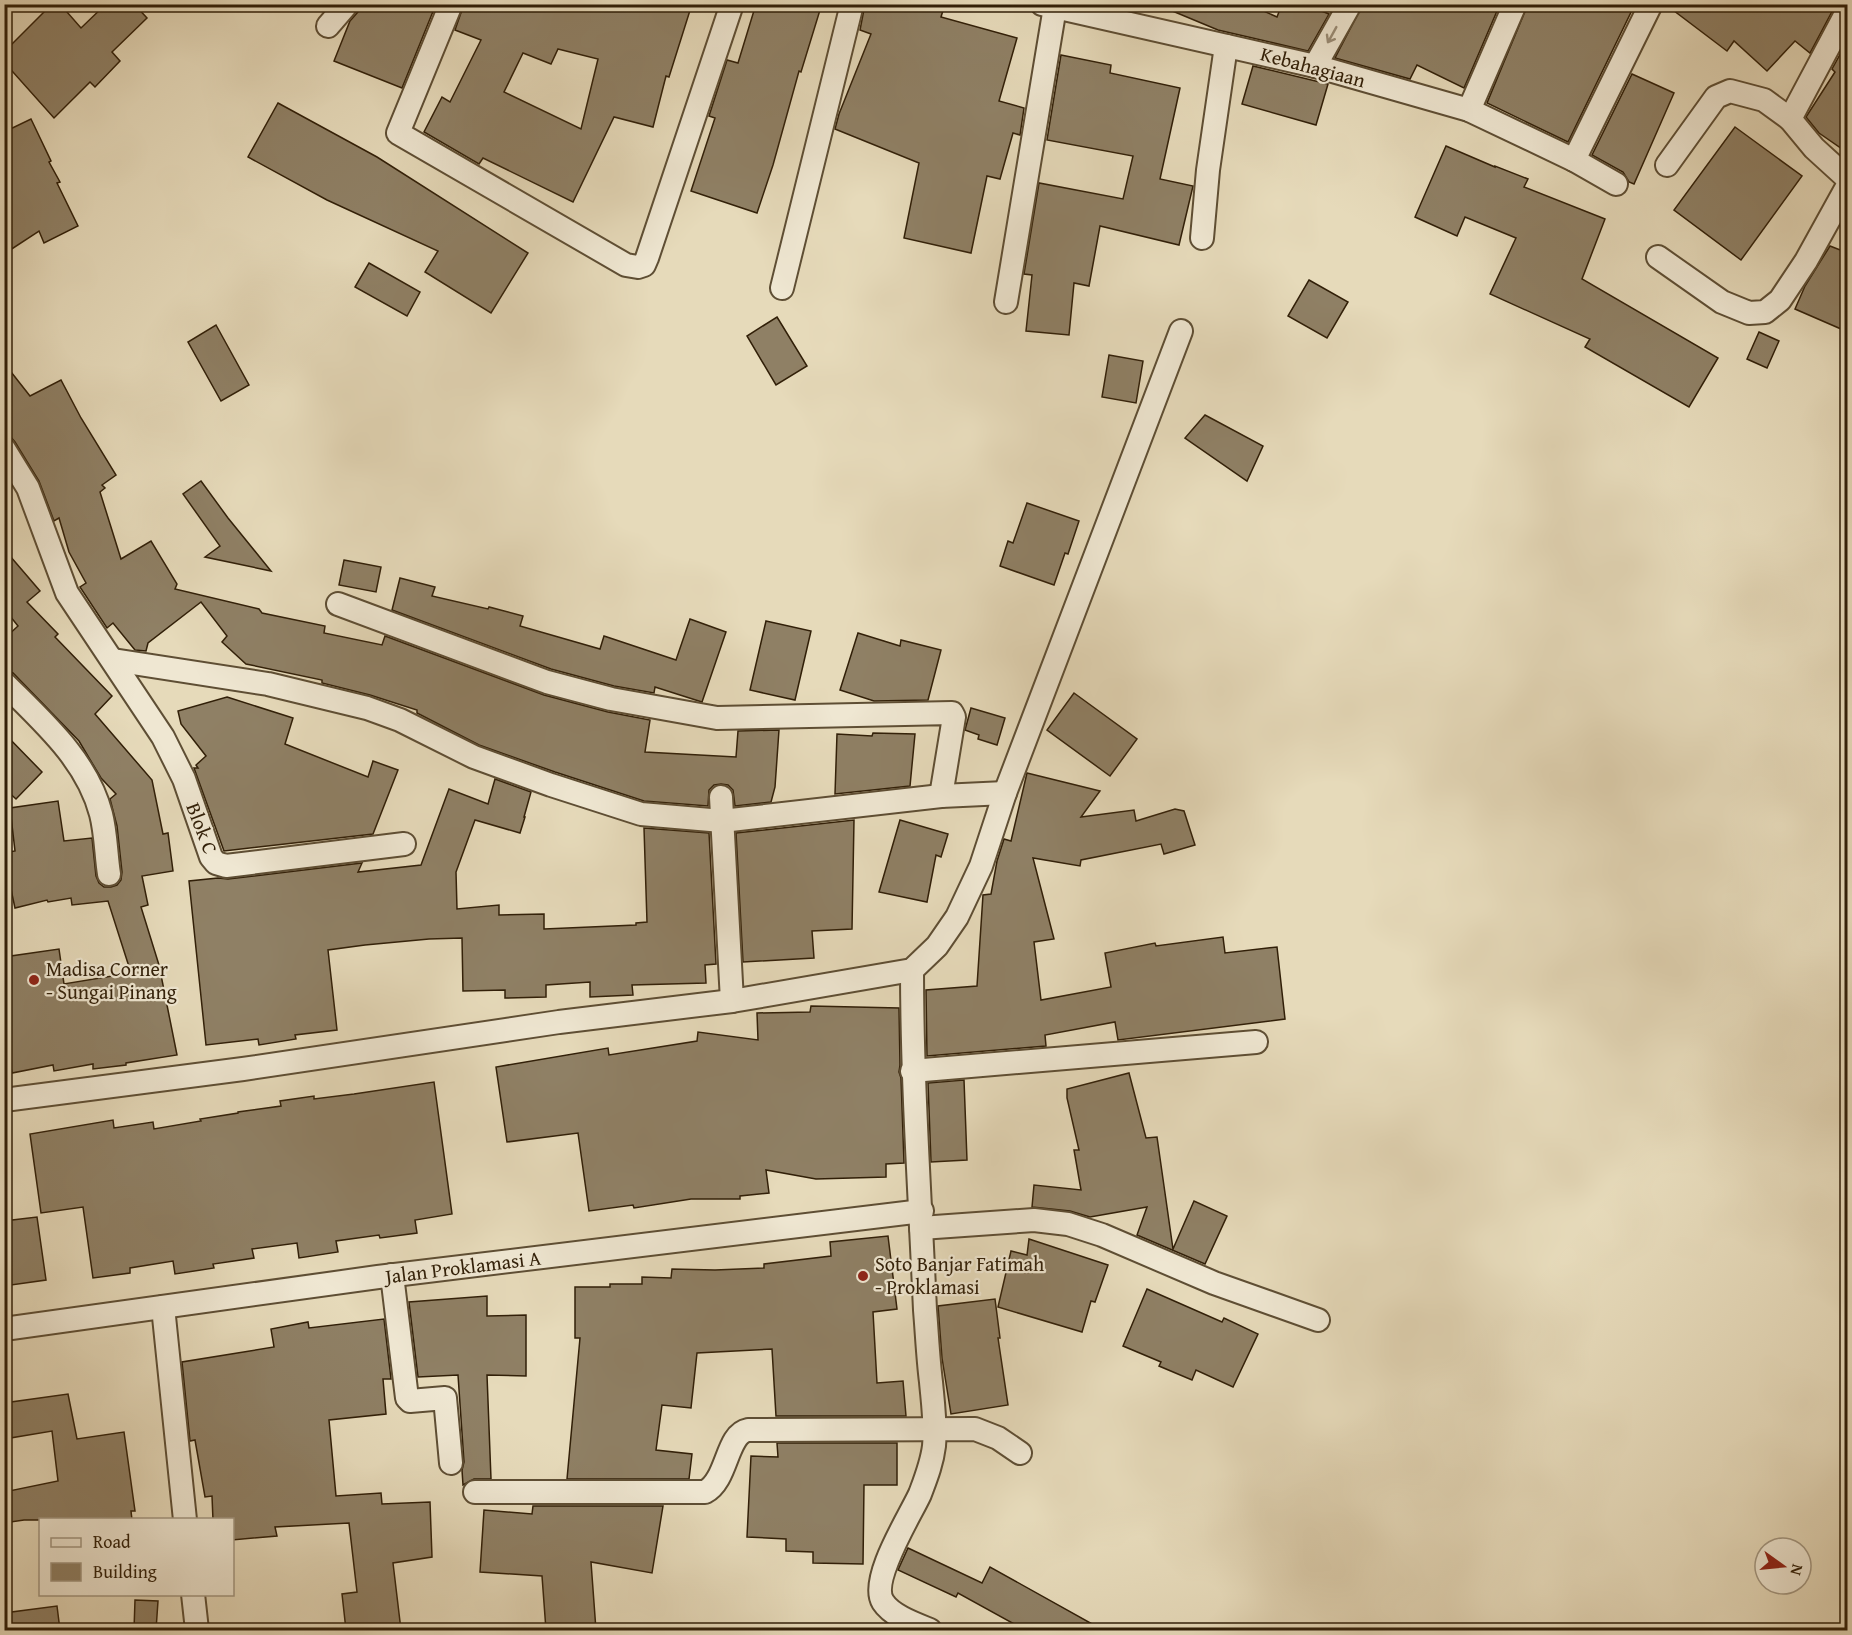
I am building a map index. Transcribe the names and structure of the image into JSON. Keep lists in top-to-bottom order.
{
  "streets": {
    "street": ["Kebahagiaan", "Blok C", "Jalan Proklamasi A"]
  },
  "places": ["Madisa Corner - Sungai Pinang", "Soto Banjar Fatimah - Proklamasi"],
  "legend": ["Road", "Building"],
  "north": "right"
}
